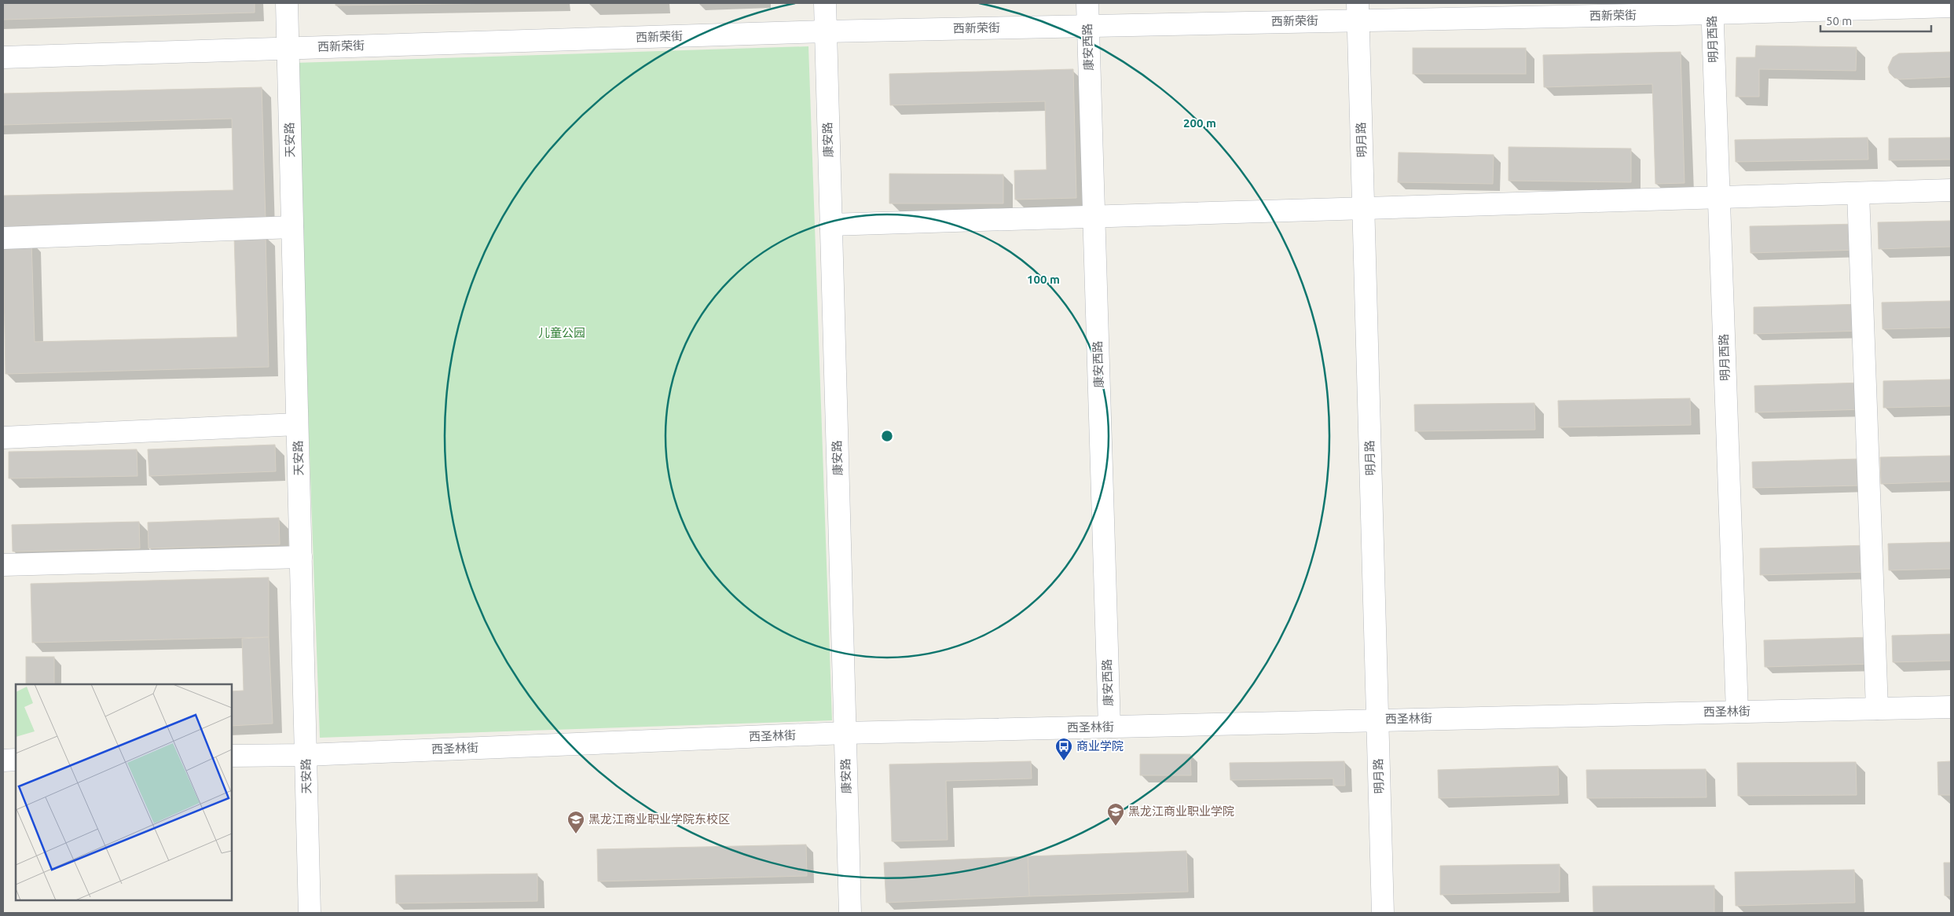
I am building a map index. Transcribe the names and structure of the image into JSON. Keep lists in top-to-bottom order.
{
  "streets": {
    "street": [
      "西新荣街",
      "明月西路",
      "康安西路",
      "天安路",
      "康安路",
      "明月路",
      "西圣林街"
    ]
  },
  "crossings": [
    ["西新荣街", "明月西路"],
    ["西新荣街", "康安西路"],
    ["西新荣街", "天安路"],
    ["西新荣街", "康安路"],
    ["西新荣街", "明月路"],
    ["明月西路", "西圣林街"],
    ["康安西路", "西圣林街"],
    ["天安路", "西圣林街"],
    ["康安路", "西圣林街"],
    ["明月路", "西圣林街"]
  ],
  "parks": ["儿童公园"],
  "places": {
    "bus stop": ["商业学院"],
    "school or university": ["黑龙江商业职业学院", "黑龙江商业职业学院东校区"]
  },
  "scale_bar": "50 m",
  "rings": ["200 m", "100 m"]
}
